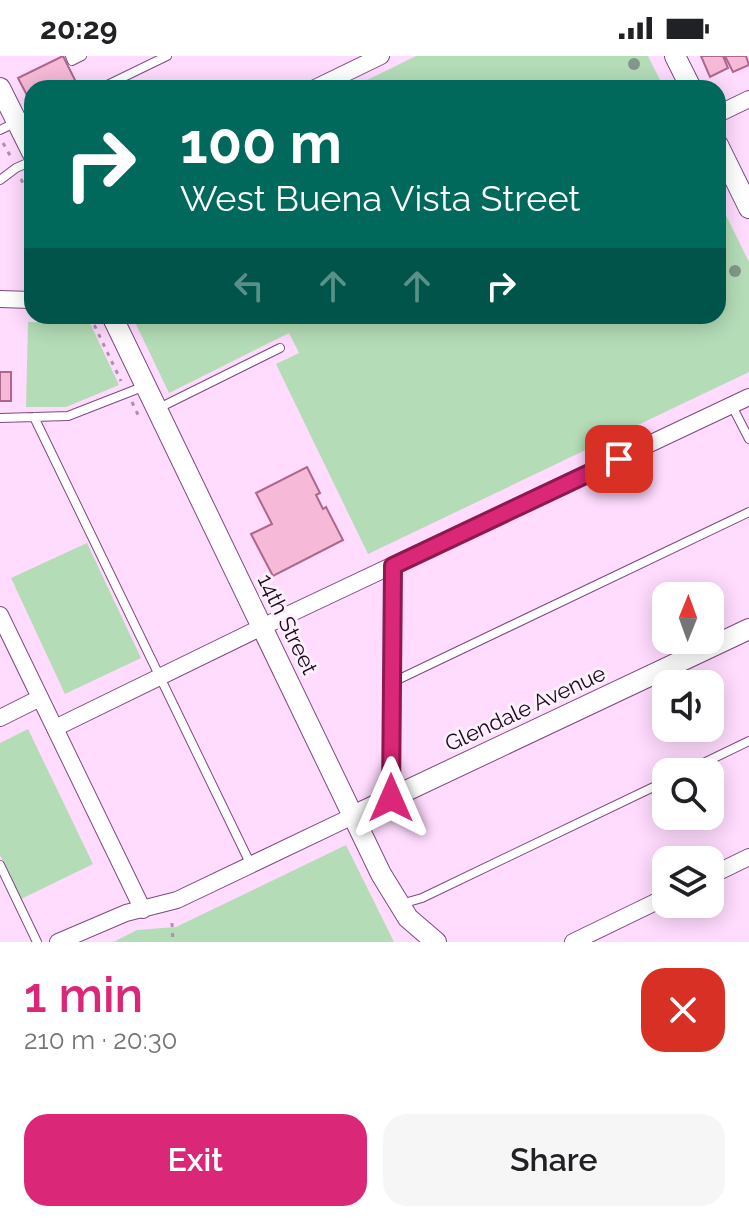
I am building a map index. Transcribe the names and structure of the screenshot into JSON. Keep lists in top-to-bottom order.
{
  "streets": {
    "street": ["14th Street", "Glendale Avenue"]
  },
  "crossings": [
    ["14th Street", "Glendale Avenue"]
  ],
  "north": "top",
  "page": {
    "status": "20:29",
    "turn": ["100 m", "West Buena Vista Street"],
    "heading": ["1 min", "210 m · 20:30"],
    "buttons": ["Exit", "Share"]
  }
}
